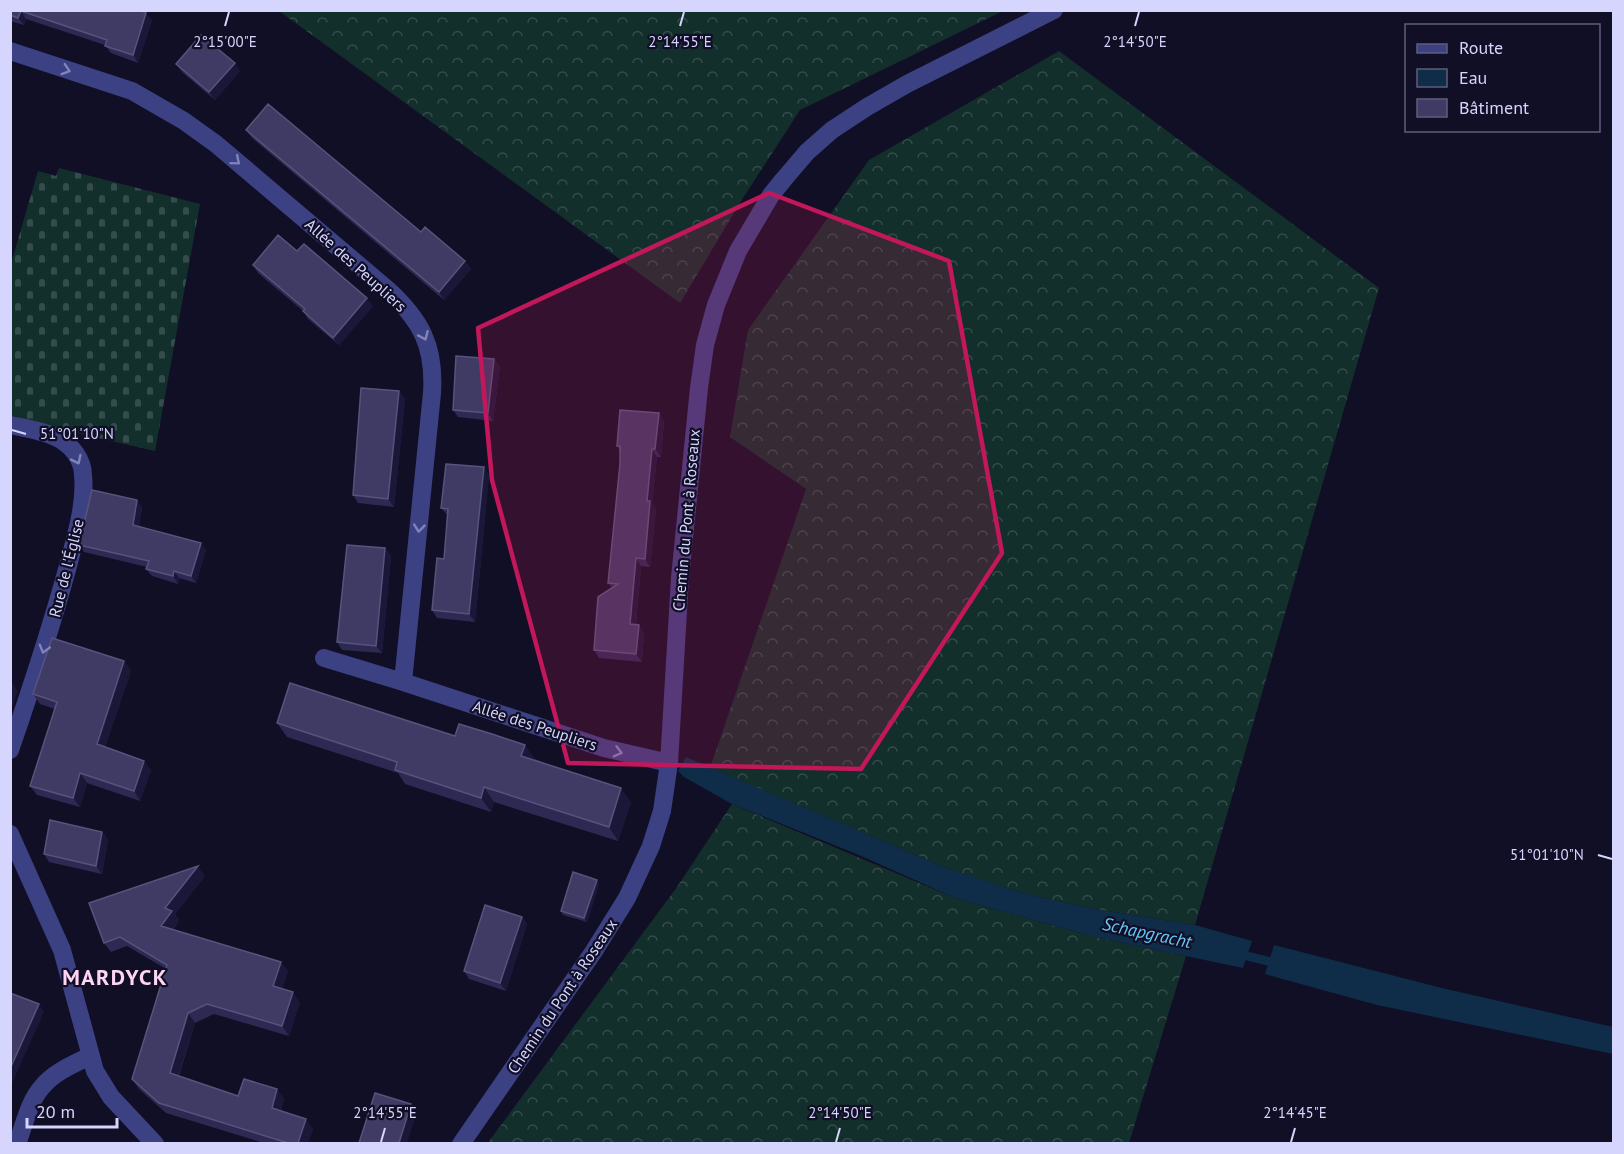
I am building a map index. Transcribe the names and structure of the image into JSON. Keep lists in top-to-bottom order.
{
  "streets": {
    "street": ["Allée des Peupliers", "Chemin du Pont à Roseaux", "Rue de l'Église"]
  },
  "crossings": [
    ["Allée des Peupliers", "Chemin du Pont à Roseaux"]
  ],
  "one_way": ["Allée des Peupliers", "Rue de l'Église"],
  "districts": ["MARDYCK"],
  "water": ["Schapgracht"],
  "legend": ["Route", "Eau", "Bâtiment"],
  "scale_bar": "20 m",
  "coordinates": [
    "2°15'00\"E",
    "2°14'55\"E",
    "2°14'50\"E",
    "51°01'10\"N",
    "2°14'45\"E"
  ]
}
